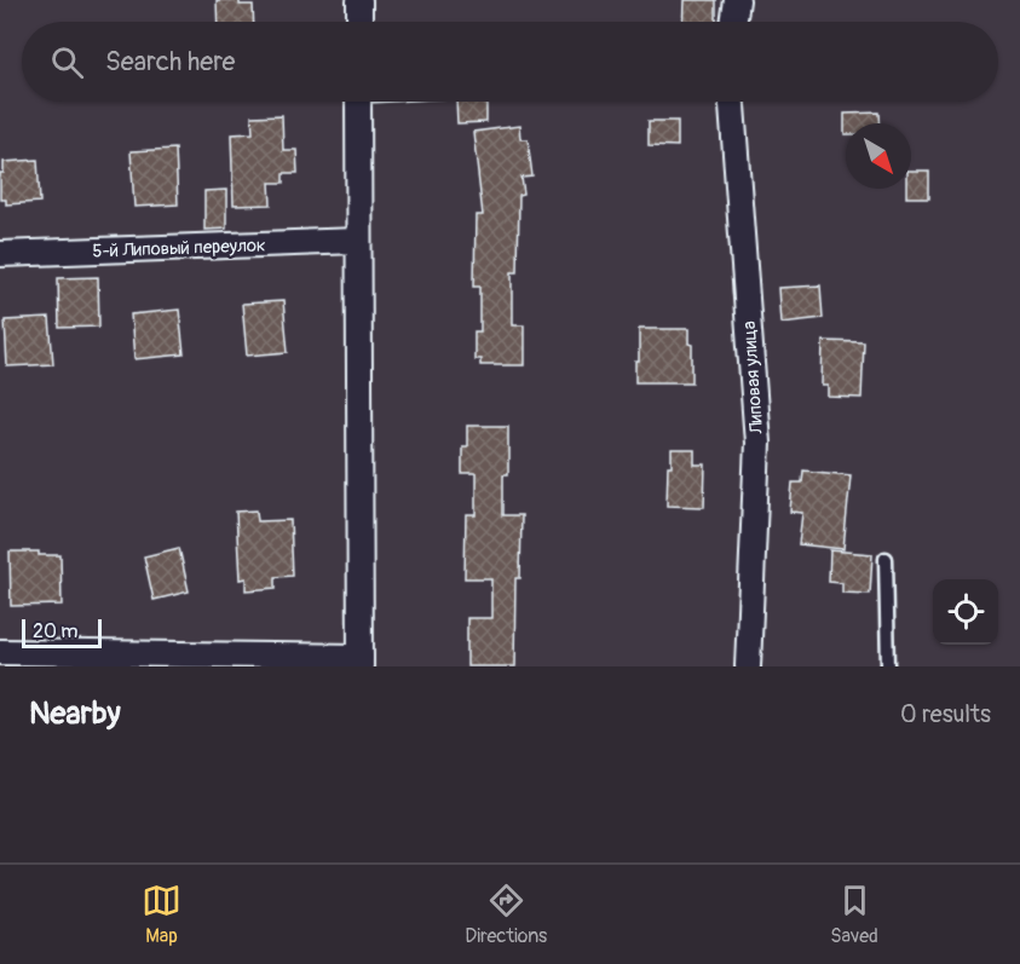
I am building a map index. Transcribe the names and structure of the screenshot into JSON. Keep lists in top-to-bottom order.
{
  "streets": {
    "street": ["5-й Липовый переулок", "Липовая улица"]
  },
  "scale_bar": "20 m",
  "north": "bottom right",
  "page": {
    "search": "Search here",
    "scale": "20 m",
    "heading": ["Nearby", "0 results"],
    "nav": ["Map", "Directions", "Saved"]
  }
}
